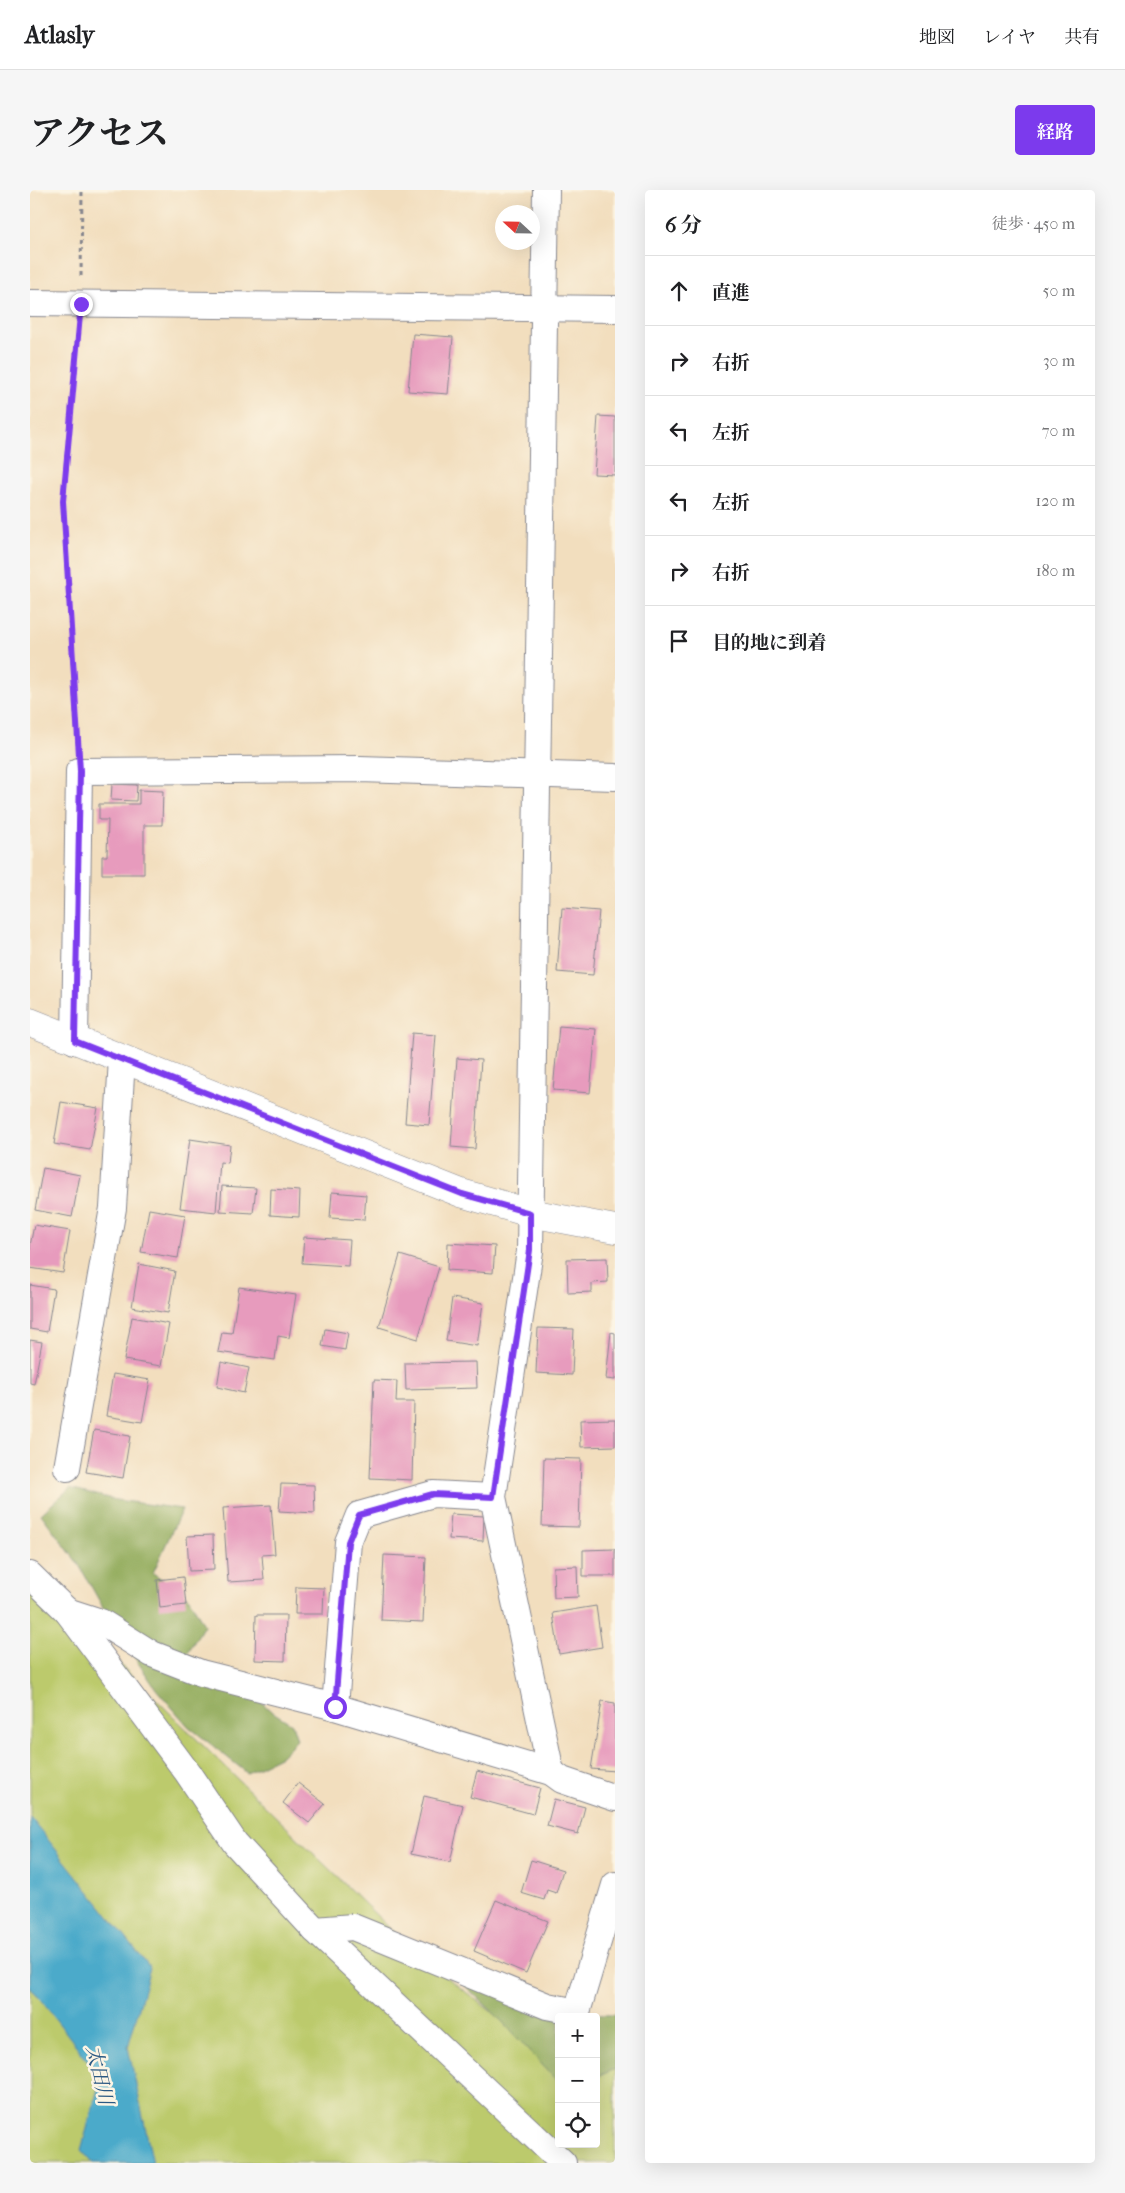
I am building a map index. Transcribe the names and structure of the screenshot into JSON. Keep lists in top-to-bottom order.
{
  "water": ["太田川"],
  "north": "left",
  "page": {
    "header": "Atlasly",
    "nav": ["地図", "レイヤ", "共有"],
    "title": "アクセス",
    "buttons": "経路",
    "heading": ["6 分", "徒歩 · 450 m"],
    "list": [
      ["直進", "50 m"],
      ["右折", "30 m"],
      ["左折", "70 m"],
      ["左折", "120 m"],
      ["右折", "180 m"],
      "目的地に到着"
    ],
    "map_buttons": ["+", "−"]
  }
}
